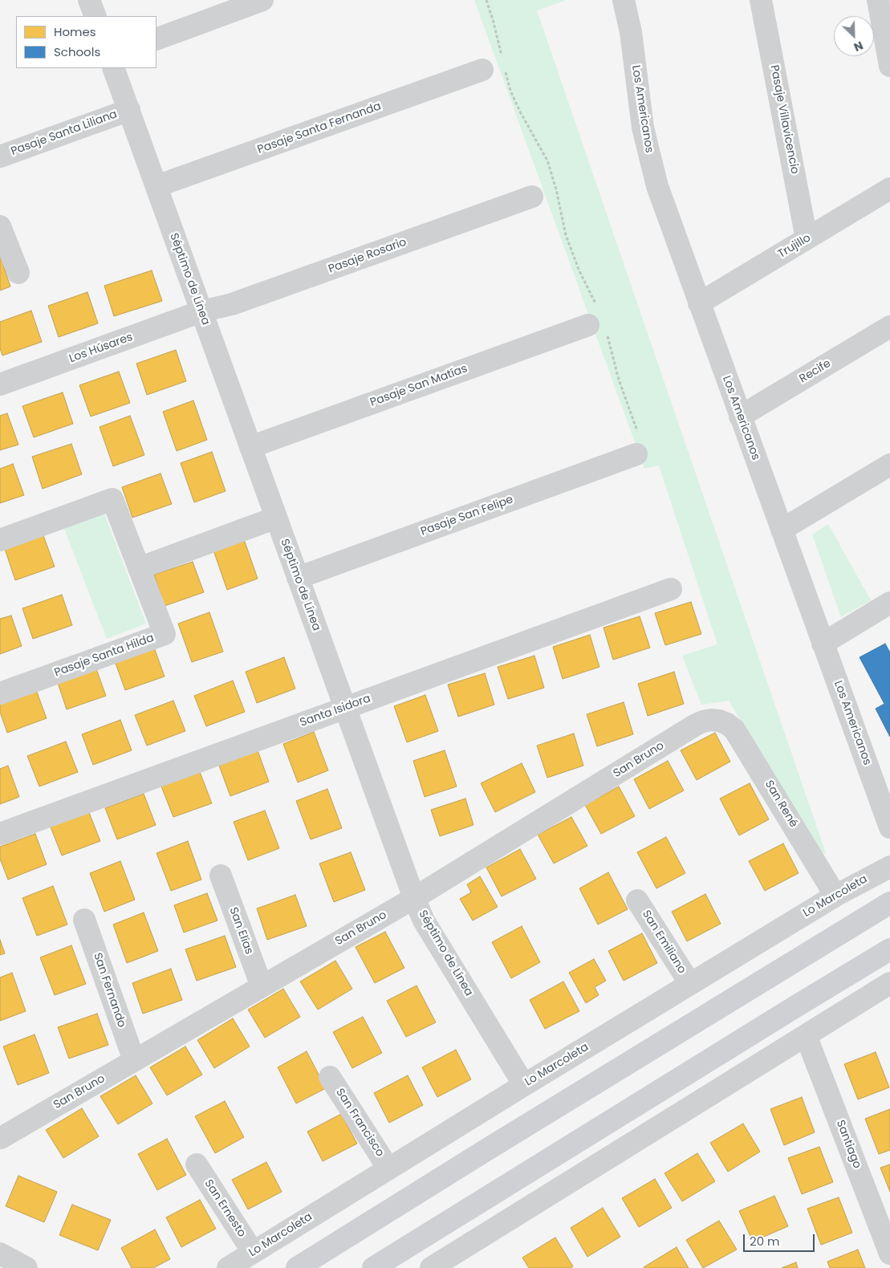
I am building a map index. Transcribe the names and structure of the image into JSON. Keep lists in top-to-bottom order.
{
  "streets": {
    "street": [
      "Los Americanos",
      "Pasaje Villavicencio",
      "Pasaje Santa Fernanda",
      "Pasaje Santa Liliana",
      "Trujillo",
      "Pasaje Rosario",
      "Séptimo de Línea",
      "Los Húsares",
      "Recife",
      "Pasaje San Matías",
      "Pasaje San Felipe",
      "Pasaje Santa Hilda",
      "Santa Isidora",
      "San Bruno",
      "San René",
      "Lo Marcoleta",
      "San Elías",
      "San Emiliano",
      "San Fernando",
      "San Francisco",
      "Santiago",
      "San Ernesto"
    ]
  },
  "crossings": [
    ["Los Americanos", "Trujillo"],
    ["Los Americanos", "Recife"],
    ["Pasaje Villavicencio", "Trujillo"],
    ["Pasaje Santa Fernanda", "Séptimo de Línea"],
    ["Pasaje Santa Liliana", "Séptimo de Línea"],
    ["Pasaje Rosario", "Séptimo de Línea"],
    ["Pasaje Rosario", "Los Húsares"],
    ["Séptimo de Línea", "Los Húsares"],
    ["Séptimo de Línea", "Pasaje San Matías"],
    ["Séptimo de Línea", "Pasaje San Felipe"],
    ["Séptimo de Línea", "Santa Isidora"],
    ["Séptimo de Línea", "San Bruno"],
    ["Séptimo de Línea", "Lo Marcoleta"],
    ["San Bruno", "San René"],
    ["San Bruno", "San Elías"],
    ["San Bruno", "San Fernando"],
    ["San René", "Lo Marcoleta"],
    ["Lo Marcoleta", "San Emiliano"],
    ["Lo Marcoleta", "San Francisco"],
    ["Lo Marcoleta", "San Ernesto"]
  ],
  "legend": ["Homes", "Schools"],
  "scale_bar": "20 m",
  "north": "bottom right"
}
